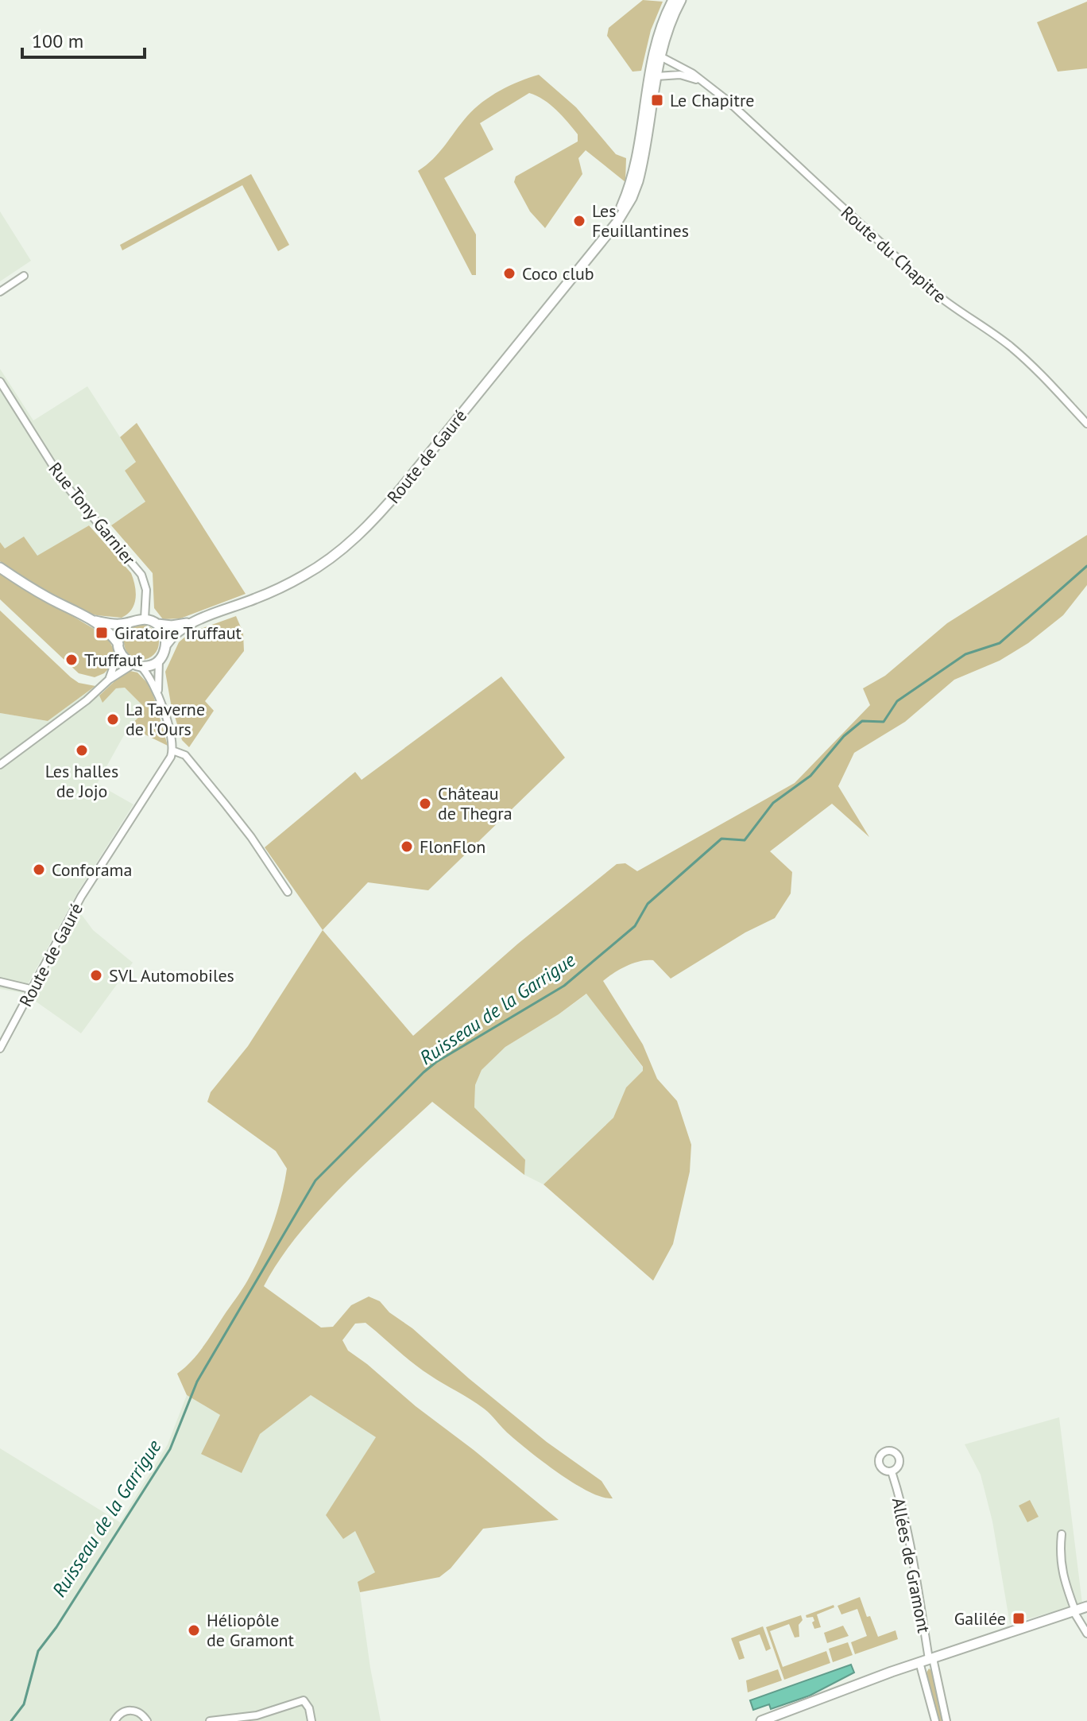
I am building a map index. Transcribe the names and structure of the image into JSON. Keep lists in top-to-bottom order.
{
  "streets": {
    "street": [
      "Route du Chapitre",
      "Route de Gauré",
      "Rue Tony Garnier",
      "Allées de Gramont"
    ]
  },
  "crossings": [
    ["Route du Chapitre", "Route de Gauré"],
    ["Route de Gauré", "Rue Tony Garnier"]
  ],
  "water": ["Ruisseau de la Garrigue"],
  "places": {
    "transit": ["Le Chapitre", "Giratoire Truffaut", "Galilée"],
    "other": [
      "Les Feuillantines",
      "Coco club",
      "Truffaut",
      "La Taverne de l'Ours",
      "Les halles de Jojo",
      "Château de Thegra",
      "FlonFlon",
      "Conforama",
      "SVL Automobiles",
      "Héliopôle de Gramont"
    ]
  },
  "scale_bar": "100 m"
}
